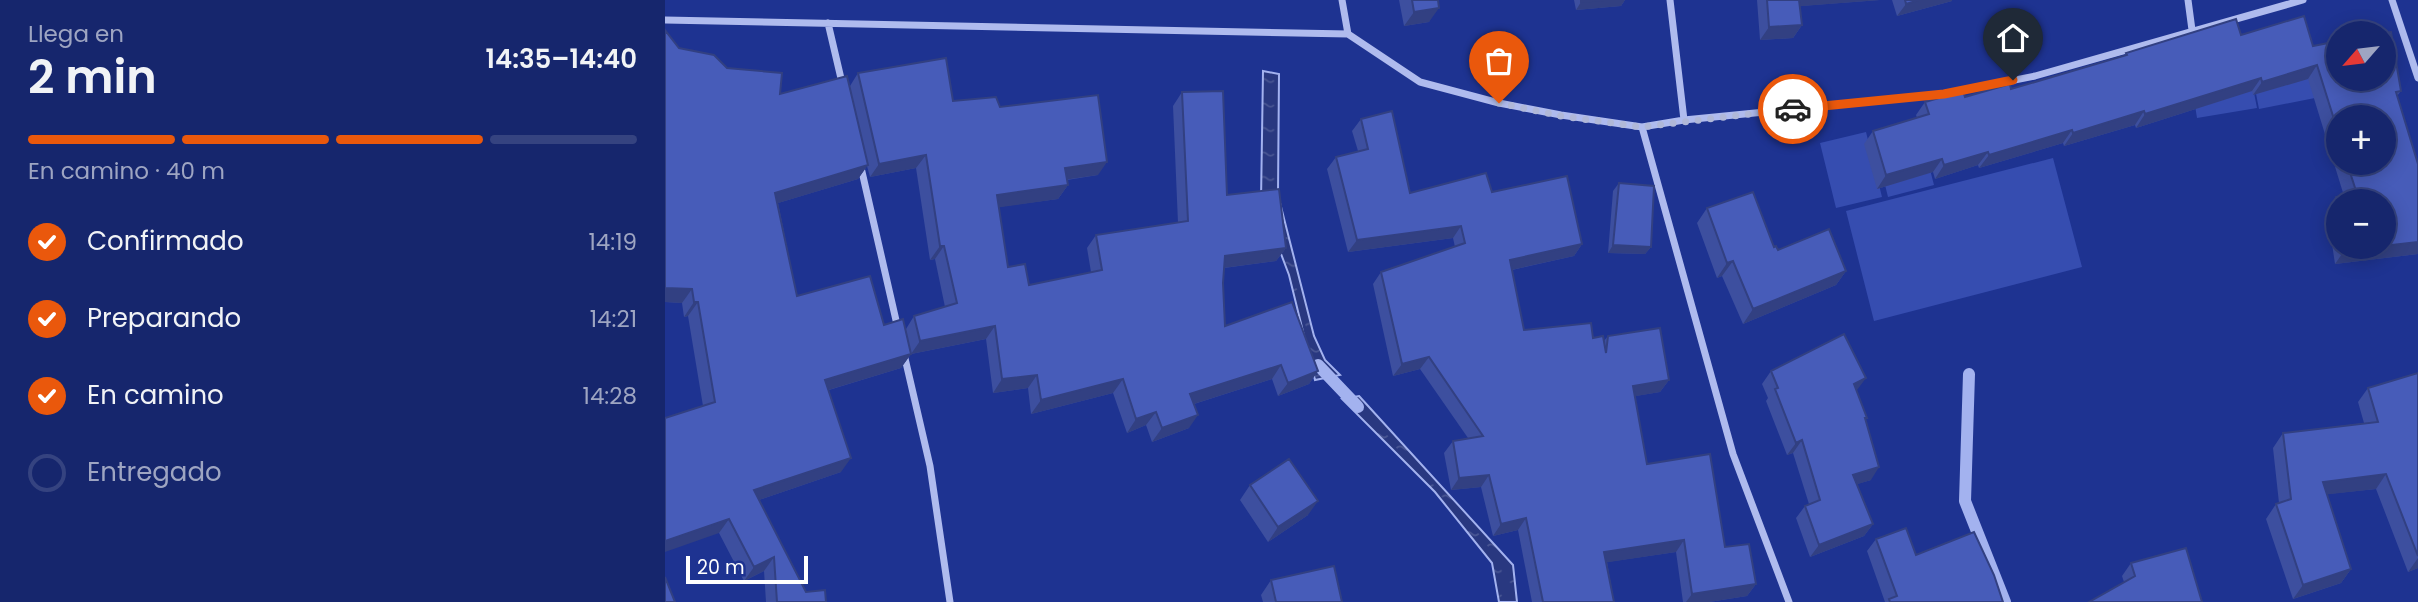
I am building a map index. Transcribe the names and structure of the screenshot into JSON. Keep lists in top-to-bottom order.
{
  "scale_bar": "20 m",
  "north": "bottom left",
  "page": {
    "heading": ["2 min", "Llega en", "14:35–14:40"],
    "map_buttons": ["+", "−"],
    "bar": "En camino · 40 m",
    "list": [
      ["Confirmado", "14:19"],
      ["Preparando", "14:21"],
      ["En camino", "14:28"],
      "Entregado"
    ],
    "scale": "20 m"
  }
}
